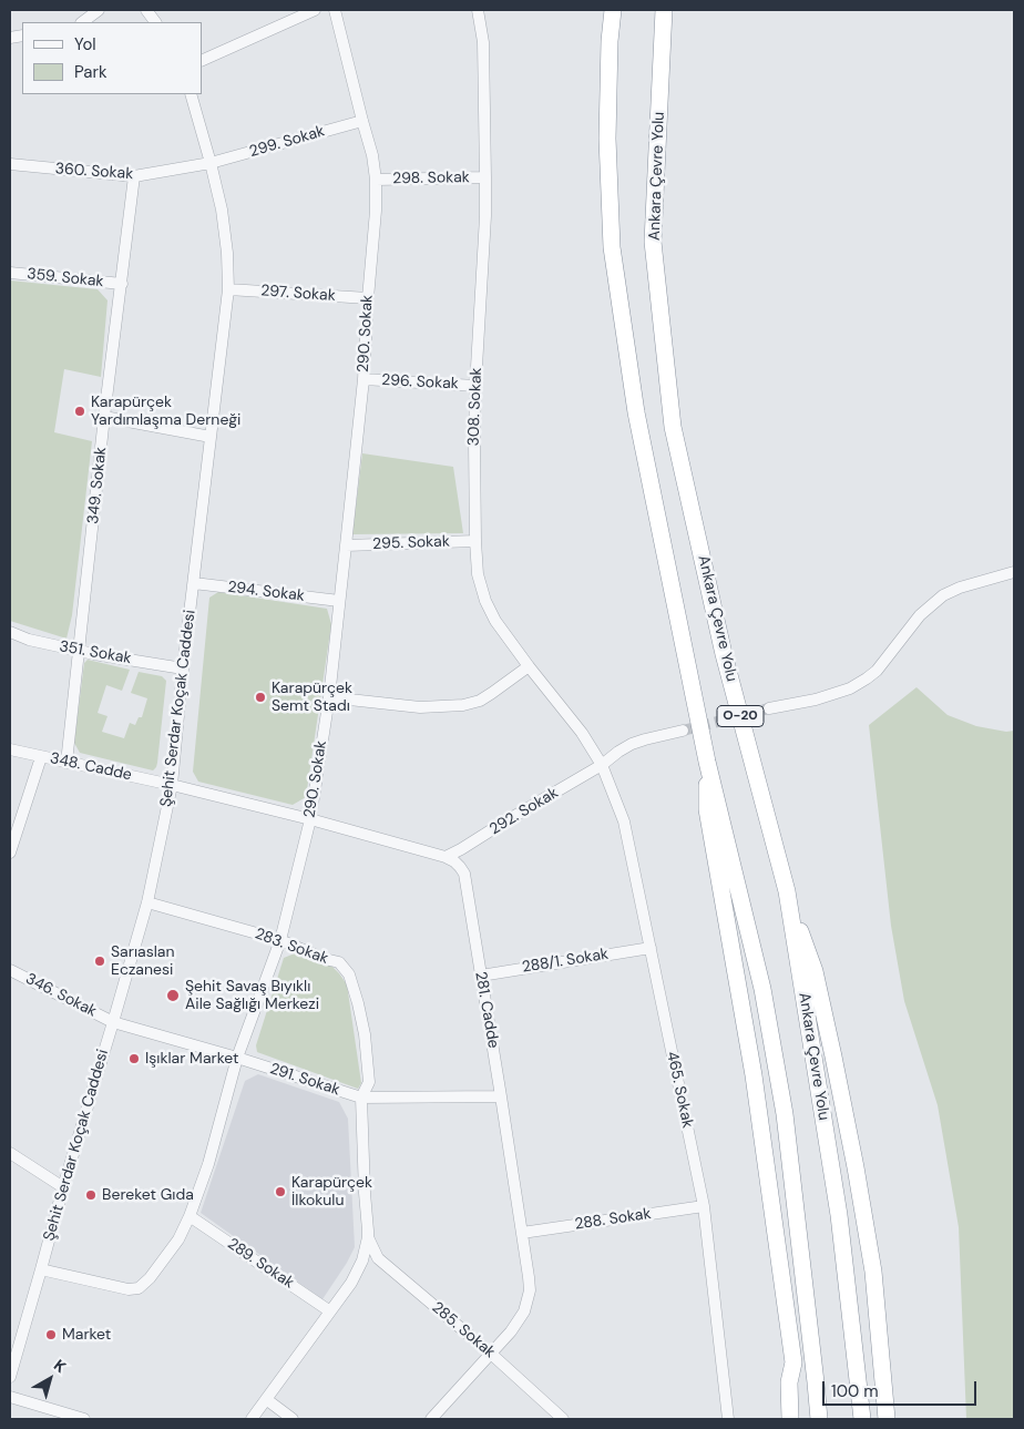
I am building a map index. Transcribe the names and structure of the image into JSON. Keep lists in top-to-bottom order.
{
  "streets": {
    "highway": ["Ankara Çevre Yolu", "O-20"],
    "street": [
      "299. Sokak",
      "360. Sokak",
      "298. Sokak",
      "359. Sokak",
      "297. Sokak",
      "290. Sokak",
      "296. Sokak",
      "308. Sokak",
      "349. Sokak",
      "295. Sokak",
      "294. Sokak",
      "351. Sokak",
      "Şehit Serdar Koçak Caddesi",
      "348. Cadde",
      "292. Sokak",
      "283. Sokak",
      "288/1. Sokak",
      "346. Sokak",
      "281. Cadde",
      "291. Sokak",
      "465. Sokak",
      "288. Sokak",
      "289. Sokak",
      "285. Sokak"
    ]
  },
  "crossings": [
    ["299. Sokak", "360. Sokak"],
    ["299. Sokak", "290. Sokak"],
    ["299. Sokak", "Şehit Serdar Koçak Caddesi"],
    ["360. Sokak", "349. Sokak"],
    ["360. Sokak", "Şehit Serdar Koçak Caddesi"],
    ["298. Sokak", "290. Sokak"],
    ["298. Sokak", "308. Sokak"],
    ["359. Sokak", "349. Sokak"],
    ["297. Sokak", "290. Sokak"],
    ["297. Sokak", "Şehit Serdar Koçak Caddesi"],
    ["290. Sokak", "296. Sokak"],
    ["290. Sokak", "295. Sokak"],
    ["290. Sokak", "294. Sokak"],
    ["290. Sokak", "Şehit Serdar Koçak Caddesi"],
    ["290. Sokak", "283. Sokak"],
    ["290. Sokak", "281. Cadde"],
    ["290. Sokak", "291. Sokak"],
    ["290. Sokak", "289. Sokak"],
    ["296. Sokak", "308. Sokak"],
    ["308. Sokak", "295. Sokak"],
    ["308. Sokak", "292. Sokak"],
    ["308. Sokak", "465. Sokak"],
    ["349. Sokak", "351. Sokak"],
    ["349. Sokak", "348. Cadde"],
    ["294. Sokak", "Şehit Serdar Koçak Caddesi"],
    ["351. Sokak", "Şehit Serdar Koçak Caddesi"],
    ["Şehit Serdar Koçak Caddesi", "348. Cadde"],
    ["Şehit Serdar Koçak Caddesi", "283. Sokak"],
    ["Şehit Serdar Koçak Caddesi", "346. Sokak"],
    ["Şehit Serdar Koçak Caddesi", "281. Cadde"],
    ["Şehit Serdar Koçak Caddesi", "291. Sokak"],
    ["348. Cadde", "281. Cadde"],
    ["292. Sokak", "281. Cadde"],
    ["292. Sokak", "465. Sokak"],
    ["283. Sokak", "291. Sokak"],
    ["283. Sokak", "289. Sokak"],
    ["283. Sokak", "285. Sokak"],
    ["288/1. Sokak", "281. Cadde"],
    ["288/1. Sokak", "465. Sokak"],
    ["346. Sokak", "291. Sokak"],
    ["281. Cadde", "291. Sokak"],
    ["281. Cadde", "288. Sokak"],
    ["281. Cadde", "285. Sokak"],
    ["465. Sokak", "288. Sokak"]
  ],
  "places": [
    "Karapürçek Yardımlaşma Derneği",
    "Karapürçek Semt Stadı",
    "Sarıaslan Eczanesi",
    "Şehit Savaş Bıyıklı Aile Sağlığı Merkezi",
    "Işıklar Market",
    "Karapürçek İlkokulu",
    "Bereket Gıda",
    "Market"
  ],
  "legend": ["Yol", "Park"],
  "scale_bar": "100 m",
  "north": "top right"
}
